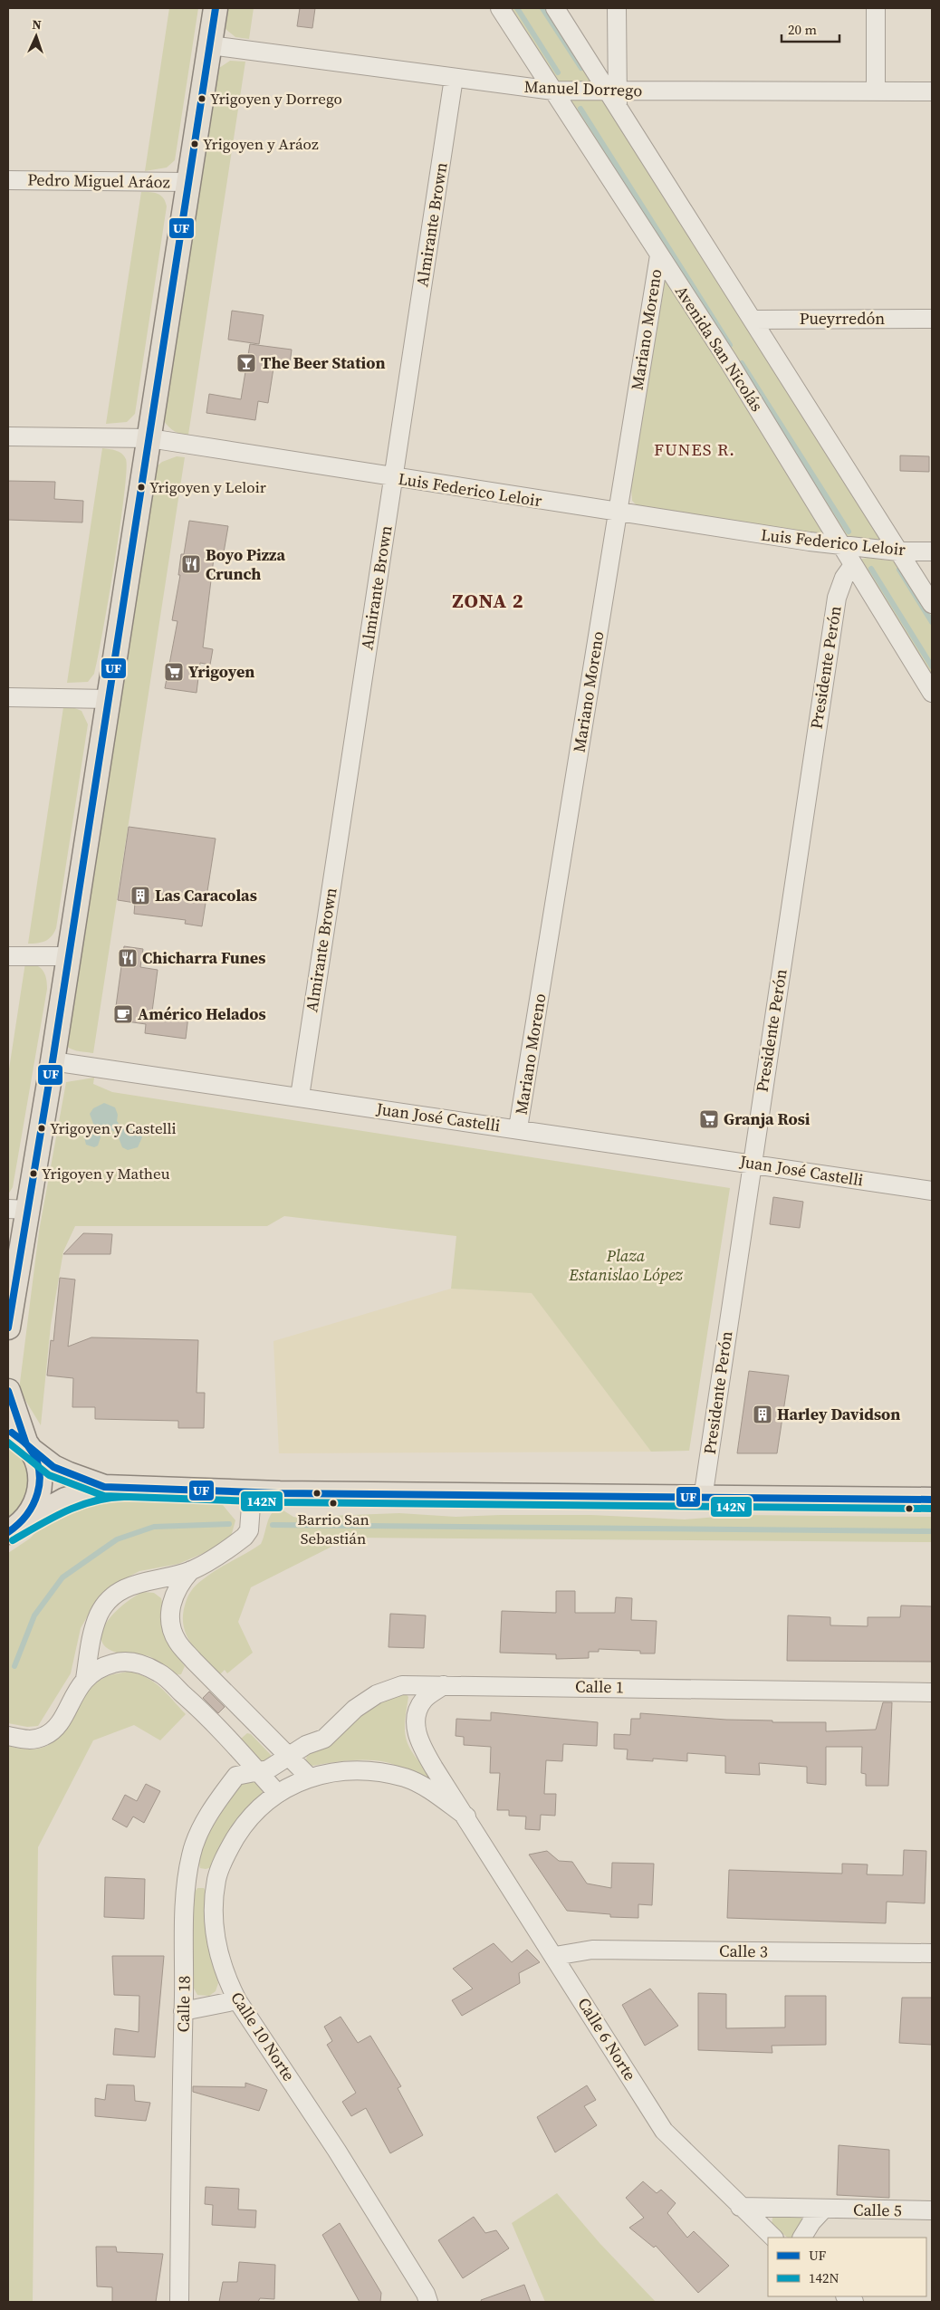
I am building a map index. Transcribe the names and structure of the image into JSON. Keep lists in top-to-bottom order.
{
  "streets": {
    "street": [
      "Manuel Dorrego",
      "Pedro Miguel Aráoz",
      "Almirante Brown",
      "Pueyrredón",
      "Mariano Moreno",
      "Avenida San Nicolás",
      "Luis Federico Leloir",
      "Presidente Perón",
      "Juan José Castelli",
      "Calle 1",
      "Calle 3",
      "Calle 18",
      "Calle 10 Norte",
      "Calle 6 Norte",
      "Calle 5"
    ]
  },
  "crossings": [
    ["Manuel Dorrego", "Almirante Brown"],
    ["Manuel Dorrego", "Avenida San Nicolás"],
    ["Almirante Brown", "Luis Federico Leloir"],
    ["Almirante Brown", "Juan José Castelli"],
    ["Mariano Moreno", "Avenida San Nicolás"],
    ["Mariano Moreno", "Luis Federico Leloir"],
    ["Mariano Moreno", "Juan José Castelli"],
    ["Avenida San Nicolás", "Luis Federico Leloir"],
    ["Avenida San Nicolás", "Presidente Perón"],
    ["Presidente Perón", "Juan José Castelli"],
    ["Calle 1", "Calle 18"],
    ["Calle 1", "Calle 6 Norte"],
    ["Calle 3", "Calle 6 Norte"],
    ["Calle 10 Norte", "Calle 6 Norte"],
    ["Calle 6 Norte", "Calle 5"]
  ],
  "districts": ["FUNES R.", "ZONA 2"],
  "parks": ["Plaza Estanislao López"],
  "places": {
    "other": [
      "Yrigoyen y Dorrego",
      "Yrigoyen y Aráoz",
      "Yrigoyen y Leloir",
      "Yrigoyen y Castelli",
      "Yrigoyen y Matheu",
      "Barrio San Sebastián"
    ],
    "bar": ["The Beer Station"],
    "restaurant": ["Boyo Pizza Crunch", "Chicharra Funes"],
    "supermarket": ["Yrigoyen", "Granja Rosi"],
    "building": ["Las Caracolas", "Harley Davidson"],
    "cafe": ["Américo Helados"]
  },
  "lines": ["transit line UF", "transit line 142N"],
  "legend": ["UF", "142N"],
  "scale_bar": "20 m",
  "north": "top"
}
